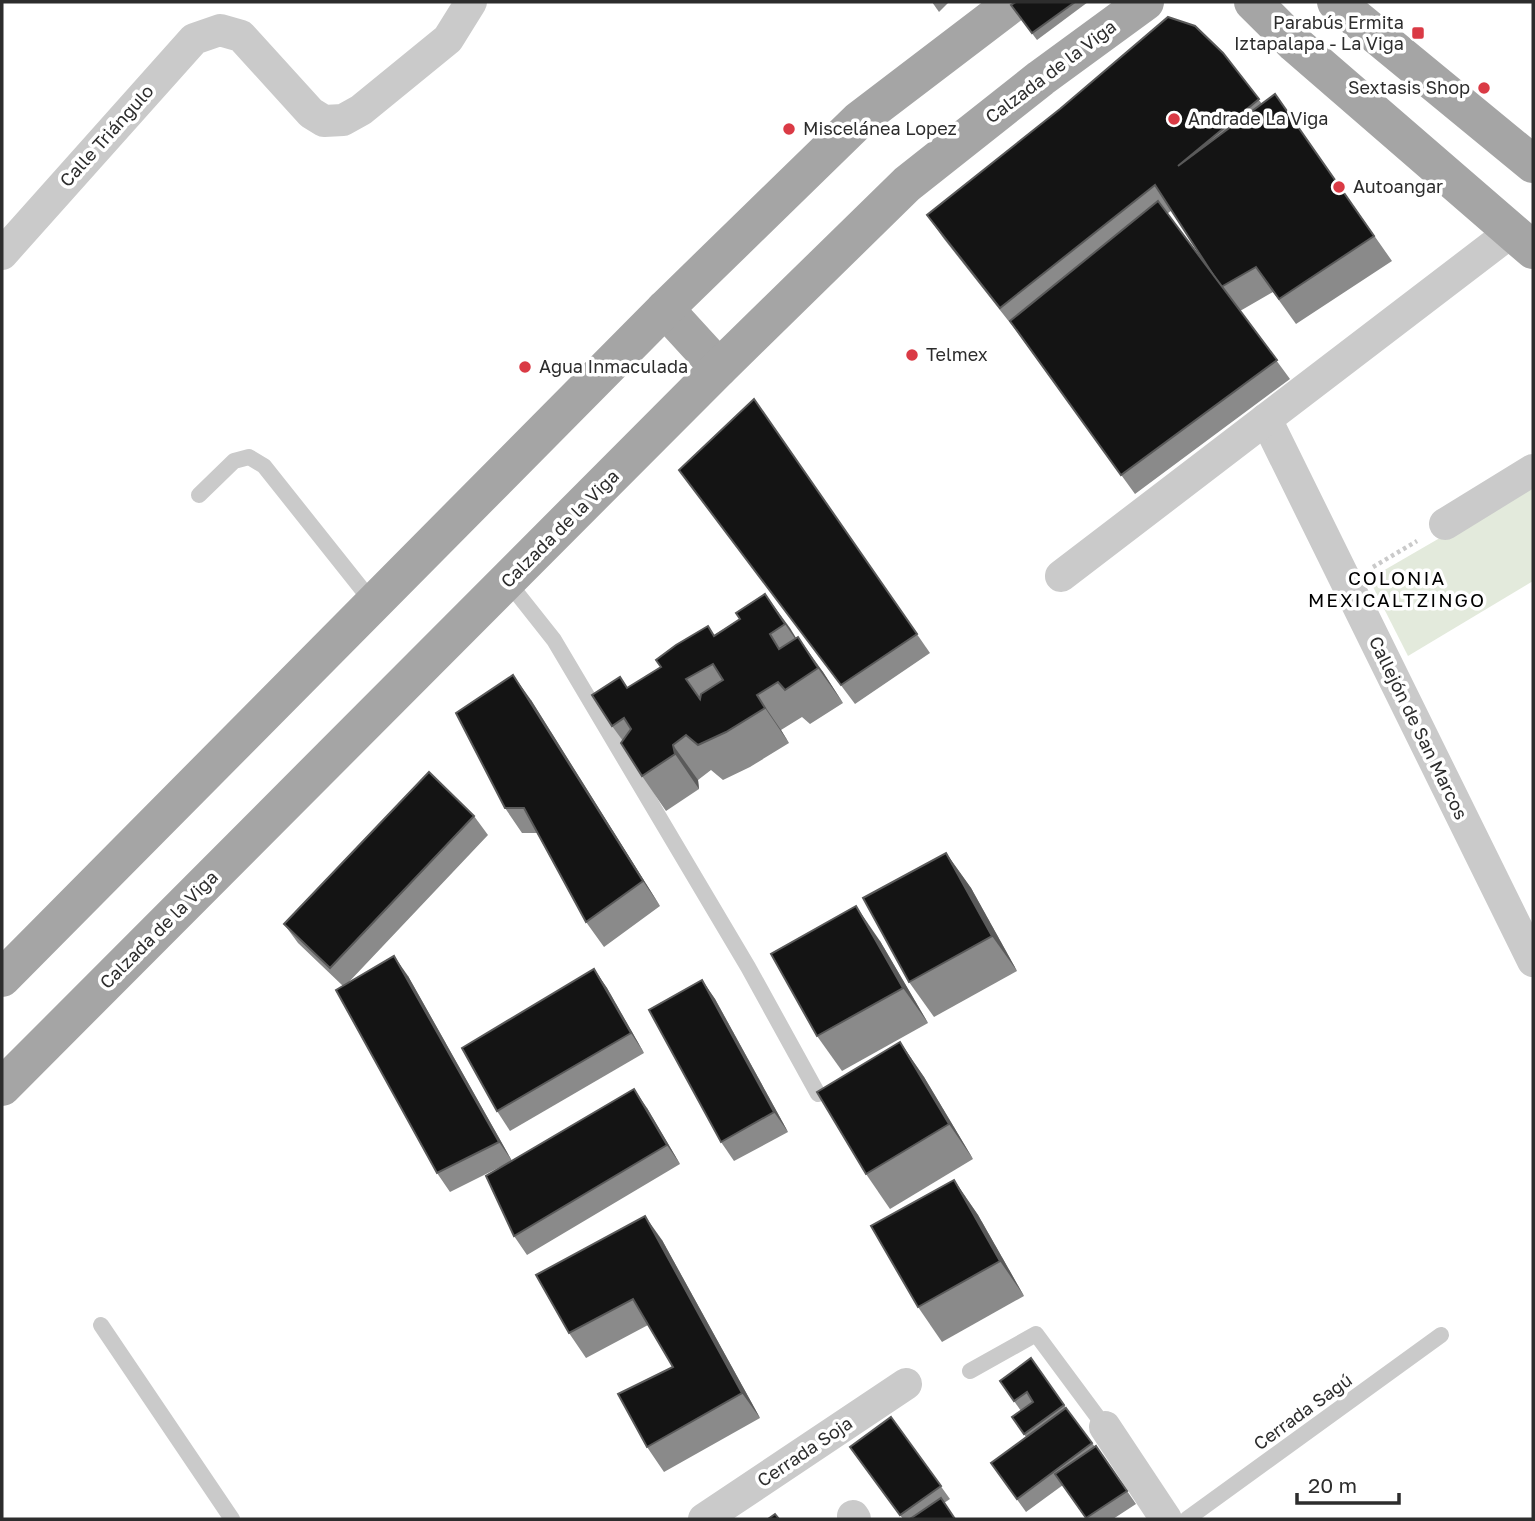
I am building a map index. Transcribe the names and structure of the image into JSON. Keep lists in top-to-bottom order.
{
  "streets": {
    "main road": ["Calzada de la Viga"],
    "street": ["Calle Triángulo", "Callejón de San Marcos", "Cerrada Soja"],
    "lane": ["Cerrada Sagú"]
  },
  "districts": ["COLONIA MEXICALTZINGO"],
  "places": {
    "transit": ["Parabús Ermita Iztapalapa - La Viga"],
    "other": [
      "Sextasis Shop",
      "Andrade La Viga",
      "Miscelánea Lopez",
      "Autoangar",
      "Telmex",
      "Agua Inmaculada"
    ]
  },
  "scale_bar": "20 m"
}
